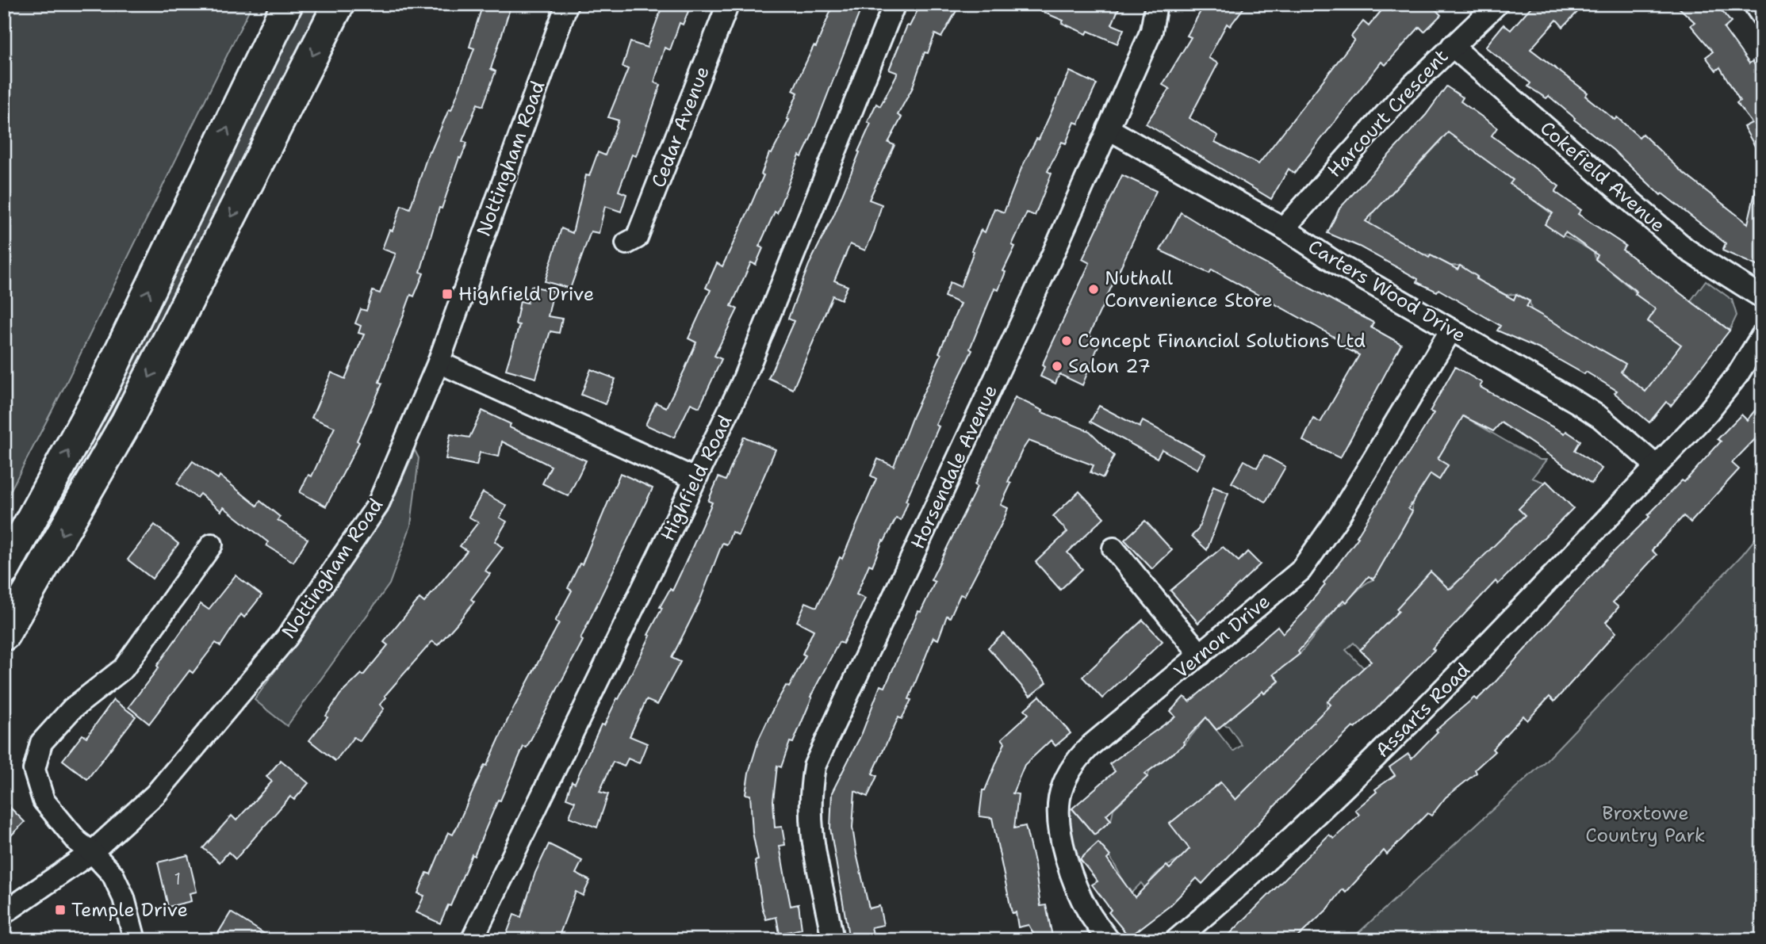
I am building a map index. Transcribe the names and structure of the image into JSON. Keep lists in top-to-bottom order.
{
  "streets": {
    "street": [
      "Harcourt Crescent",
      "Cedar Avenue",
      "Nottingham Road",
      "Cokefield Avenue",
      "Carters Wood Drive",
      "Horsendale Avenue",
      "Highfield Road",
      "Vernon Drive",
      "Assarts Road"
    ]
  },
  "crossings": [
    ["Harcourt Crescent", "Cokefield Avenue"],
    ["Harcourt Crescent", "Carters Wood Drive"],
    ["Carters Wood Drive", "Horsendale Avenue"],
    ["Carters Wood Drive", "Vernon Drive"],
    ["Carters Wood Drive", "Assarts Road"]
  ],
  "parks": ["Broxtowe Country Park"],
  "places": {
    "other": ["Nuthall Convenience Store", "Concept Financial Solutions Ltd", "Salon 27"],
    "transit": ["Highfield Drive", "Temple Drive"]
  },
  "house_numbers": ["1"]
}
